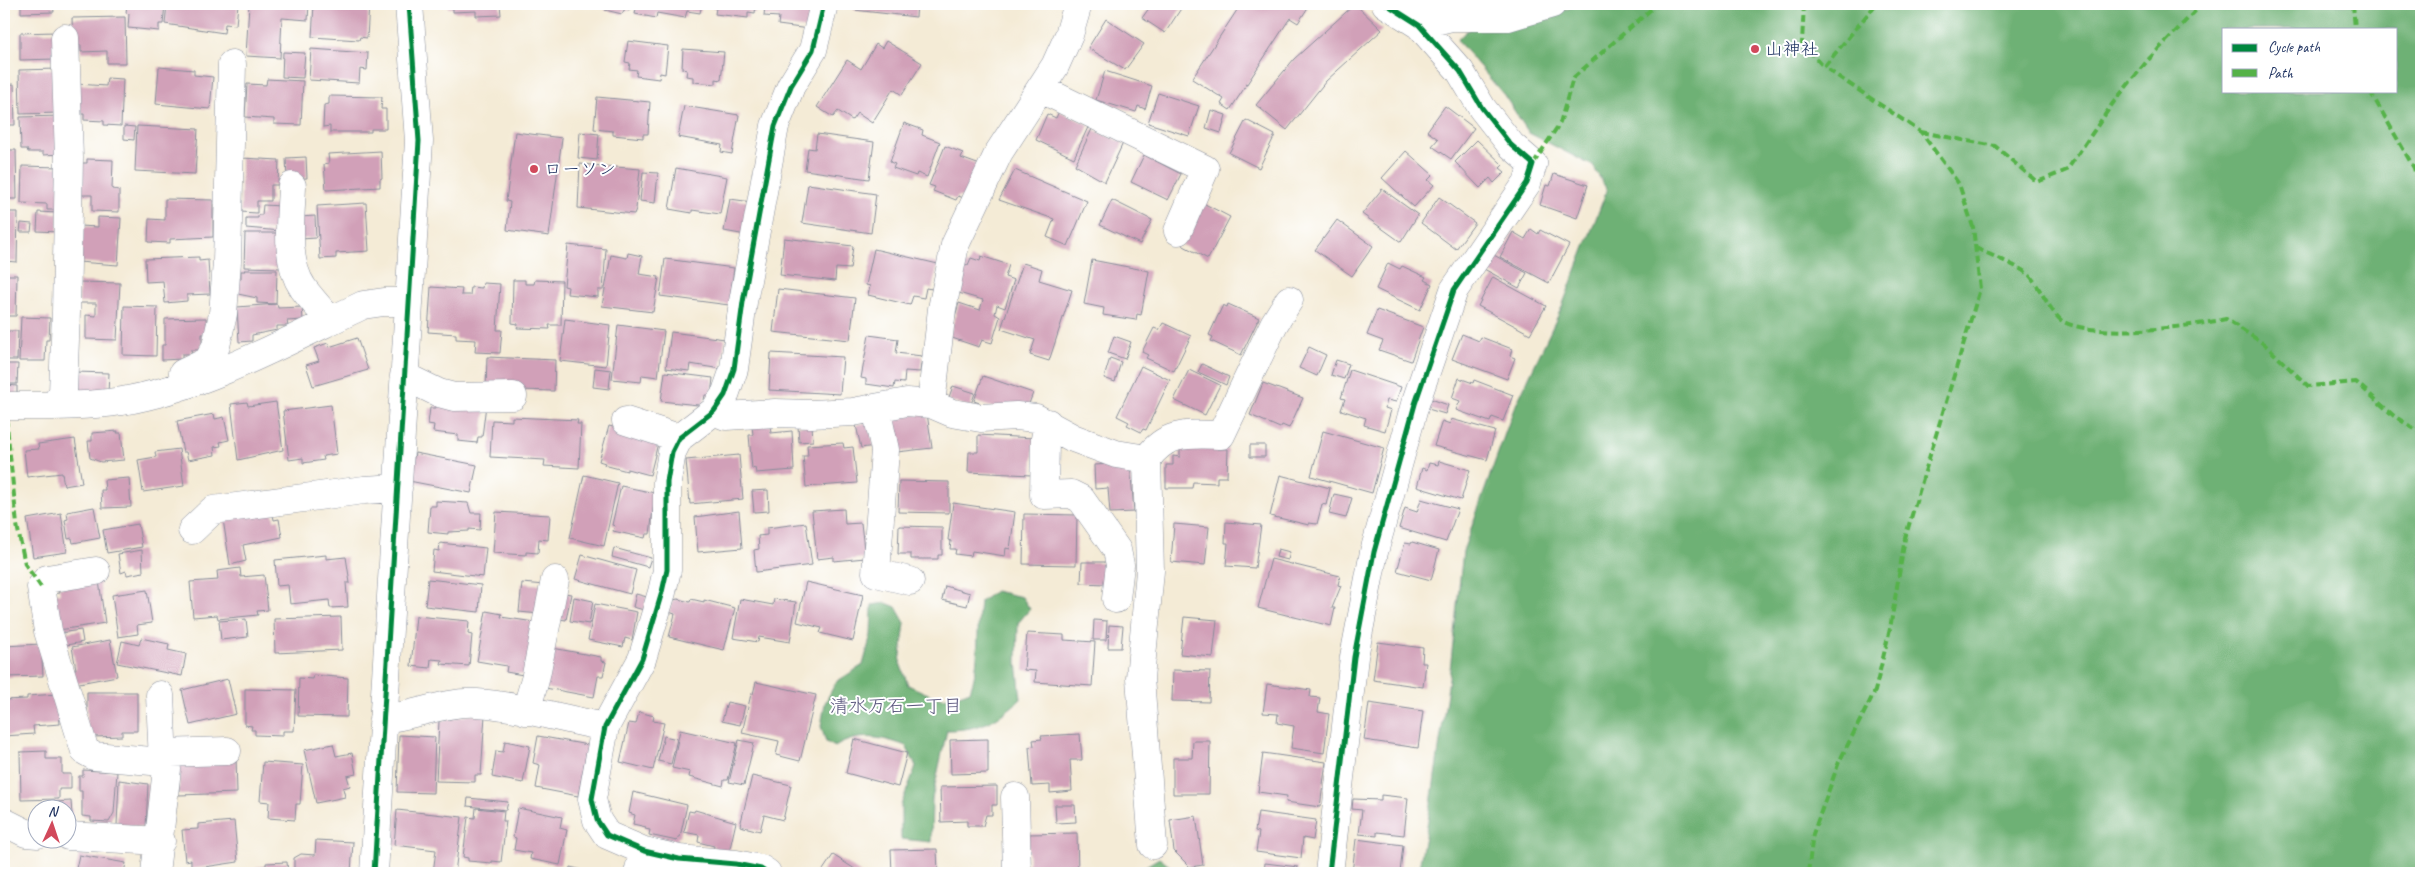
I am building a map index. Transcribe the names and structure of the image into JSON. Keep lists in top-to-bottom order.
{
  "districts": ["清水万石一丁目"],
  "places": ["山神社", "ローソン"],
  "legend": ["Cycle path", "Path"],
  "north": "top"
}
